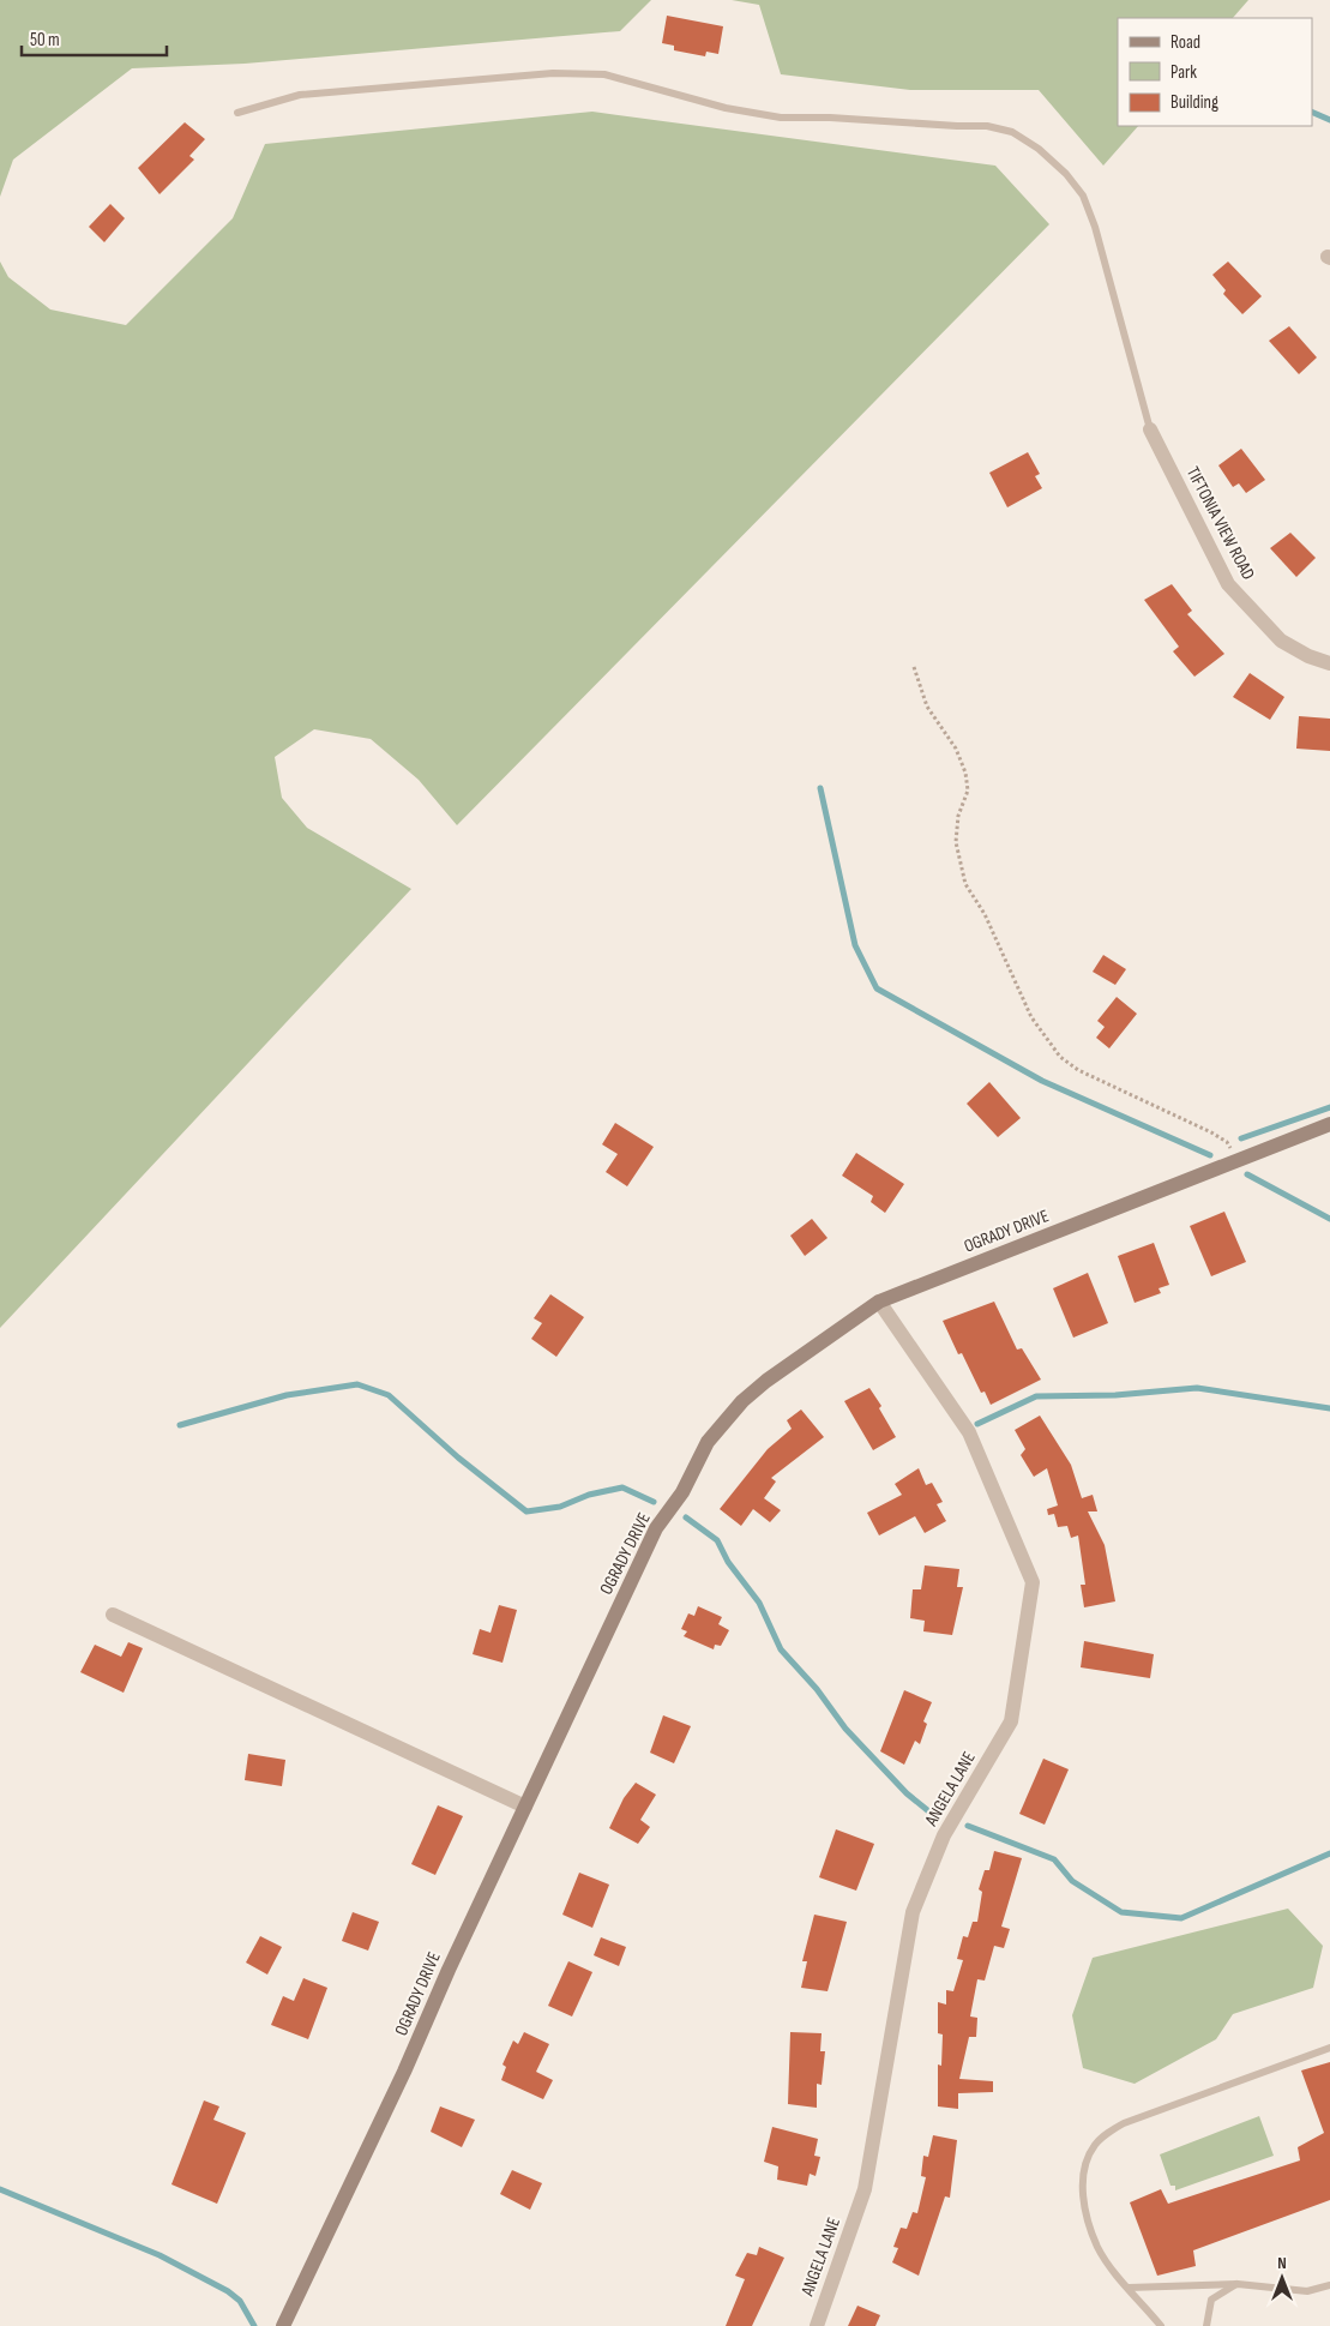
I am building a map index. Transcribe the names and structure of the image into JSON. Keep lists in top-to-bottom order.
{
  "streets": {
    "street": ["TIFTONIA VIEW ROAD", "OGRADY DRIVE", "ANGELA LANE"]
  },
  "crossings": [
    ["OGRADY DRIVE", "ANGELA LANE"]
  ],
  "legend": ["Road", "Park", "Building"],
  "scale_bar": "50 m",
  "north": "top"
}
